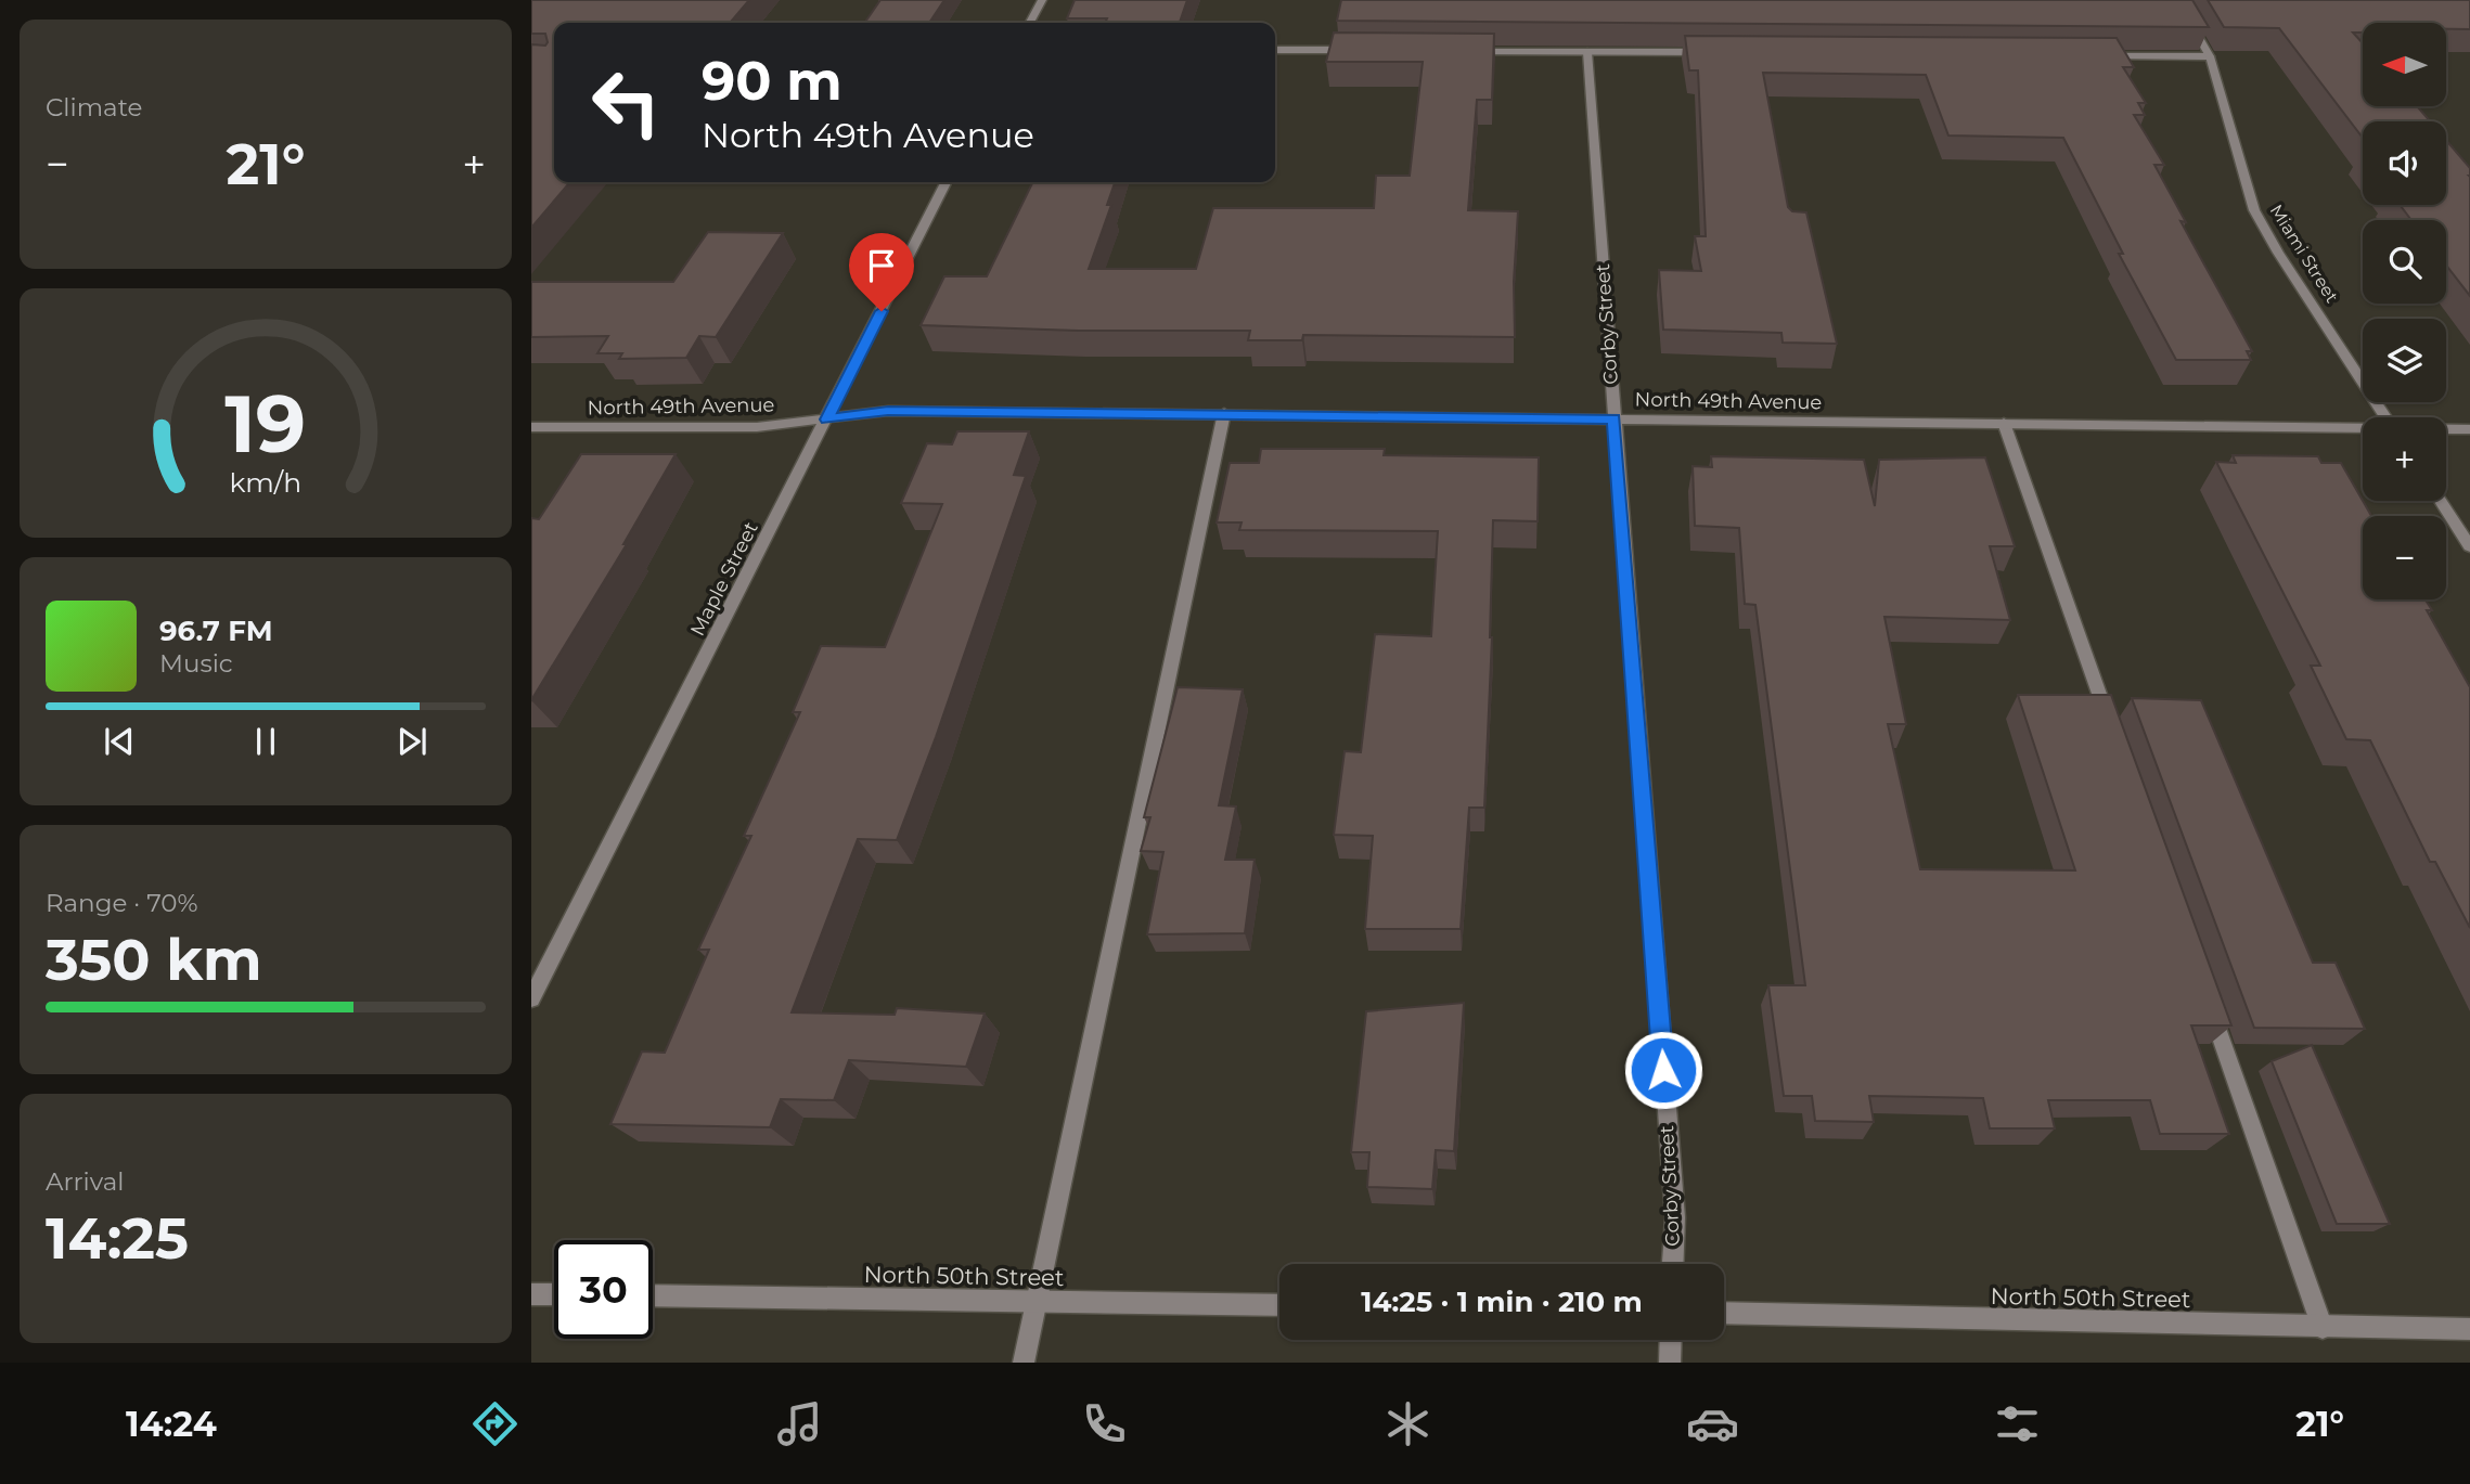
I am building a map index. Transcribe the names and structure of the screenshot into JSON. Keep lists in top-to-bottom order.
{
  "streets": {
    "street": [
      "Miami Street",
      "Corby Street",
      "North 49th Avenue",
      "Maple Street",
      "North 50th Street"
    ]
  },
  "crossings": [
    ["Corby Street", "North 49th Avenue"],
    ["North 49th Avenue", "Maple Street"]
  ],
  "north": "left",
  "page": {
    "tile": [
      "Climate",
      ["Range · 70%", "350 km"],
      ["Arrival", "14:25"]
    ],
    "map_buttons": ["+", "−"],
    "turn": ["90 m", "North 49th Avenue"],
    "heat": ["−", "21°", "+"],
    "song": ["96.7 FM", "Music"],
    "limit": "30",
    "trip": "14:25 · 1 min · 210 m",
    "tabs": ["14:24", "21°"],
    "gauge": ["19", "km/h"]
  }
}
